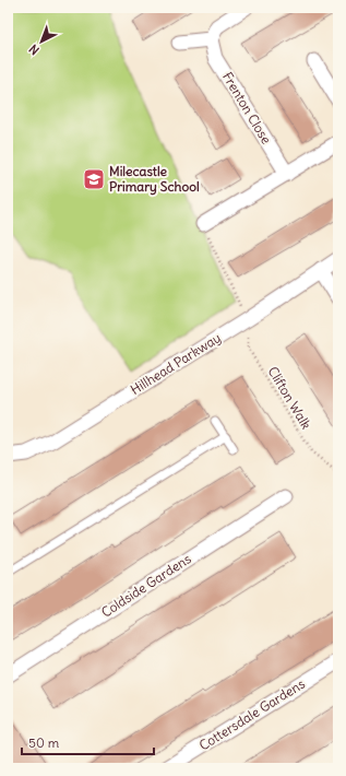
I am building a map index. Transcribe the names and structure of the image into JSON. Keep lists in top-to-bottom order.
{
  "streets": {
    "street": [
      "Frenton Close",
      "Hillhead Parkway",
      "Coldside Gardens",
      "Cottersdale Gardens"
    ],
    "path": ["Clifton Walk"]
  },
  "crossings": [
    ["Hillhead Parkway", "Clifton Walk"]
  ],
  "places": {
    "school or university": ["Milecastle Primary School"]
  },
  "scale_bar": "50 m",
  "north": "bottom left"
}
